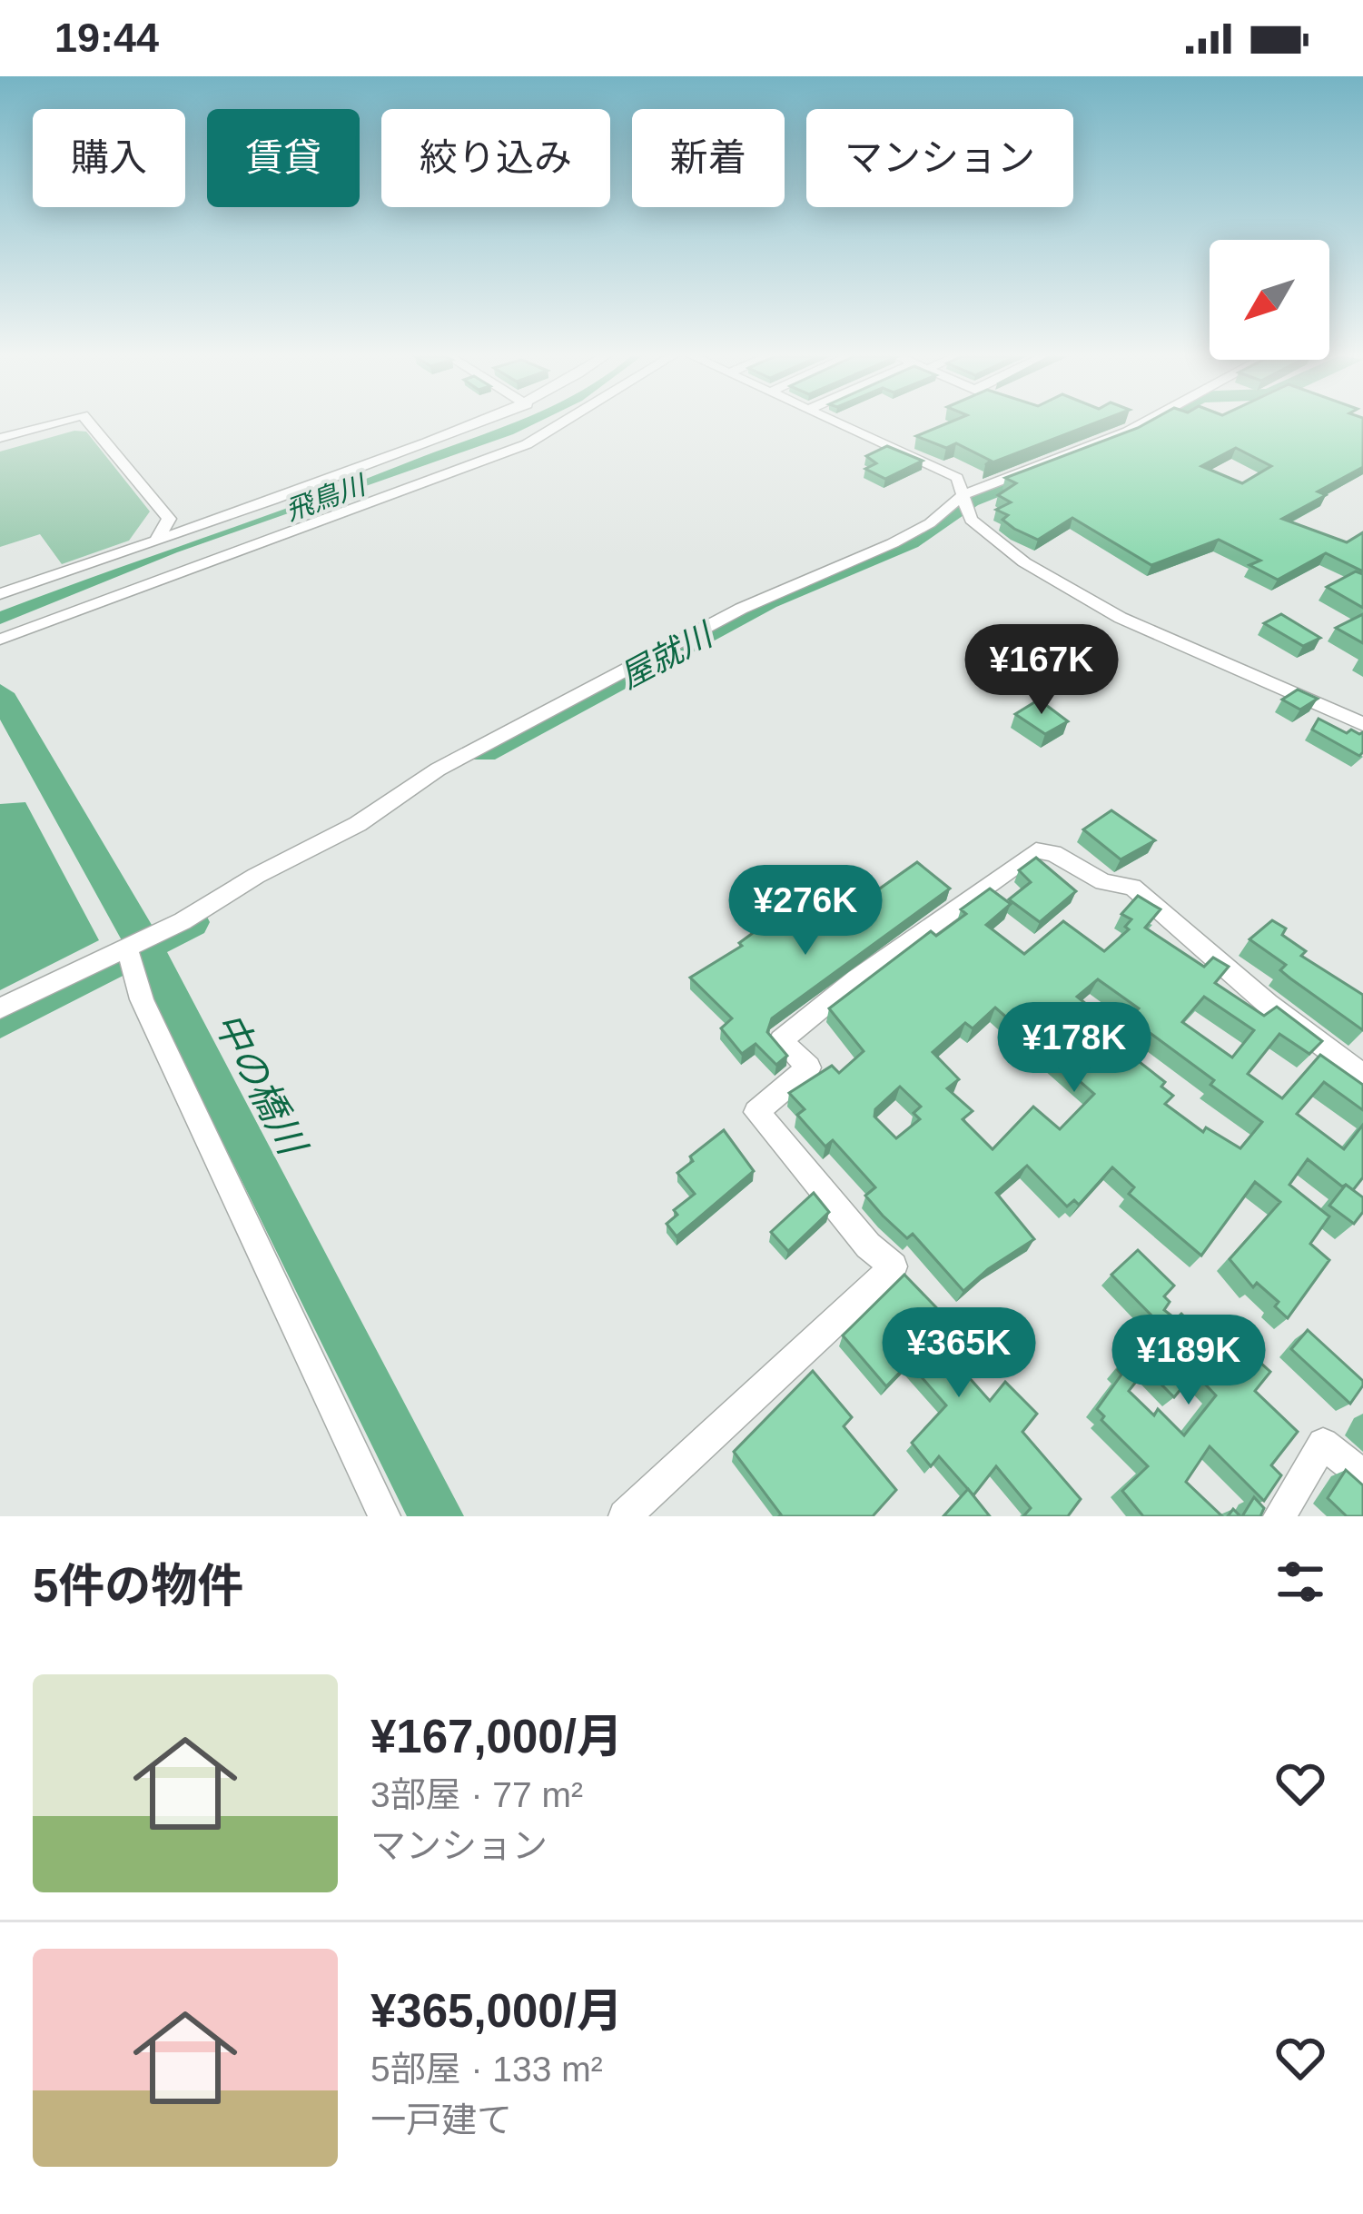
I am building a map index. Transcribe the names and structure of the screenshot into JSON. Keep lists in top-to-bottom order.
{
  "water": ["飛鳥川", "屋就川", "中の橋川"],
  "north": "bottom left",
  "page": {
    "status": "19:44",
    "chip": [
      "購入",
      "賃貸",
      "絞り込み",
      "新着",
      "マンション"
    ],
    "price": [
      "¥167K",
      "¥276K",
      "¥178K",
      "¥365K",
      "¥189K"
    ],
    "heading": "5件の物件",
    "list": [
      {
        "name": "¥167,000/月",
        "note": "3部屋 · 77 m² · マンション"
      },
      {
        "name": "¥365,000/月",
        "note": "5部屋 · 133 m² · 一戸建て"
      }
    ]
  }
}
